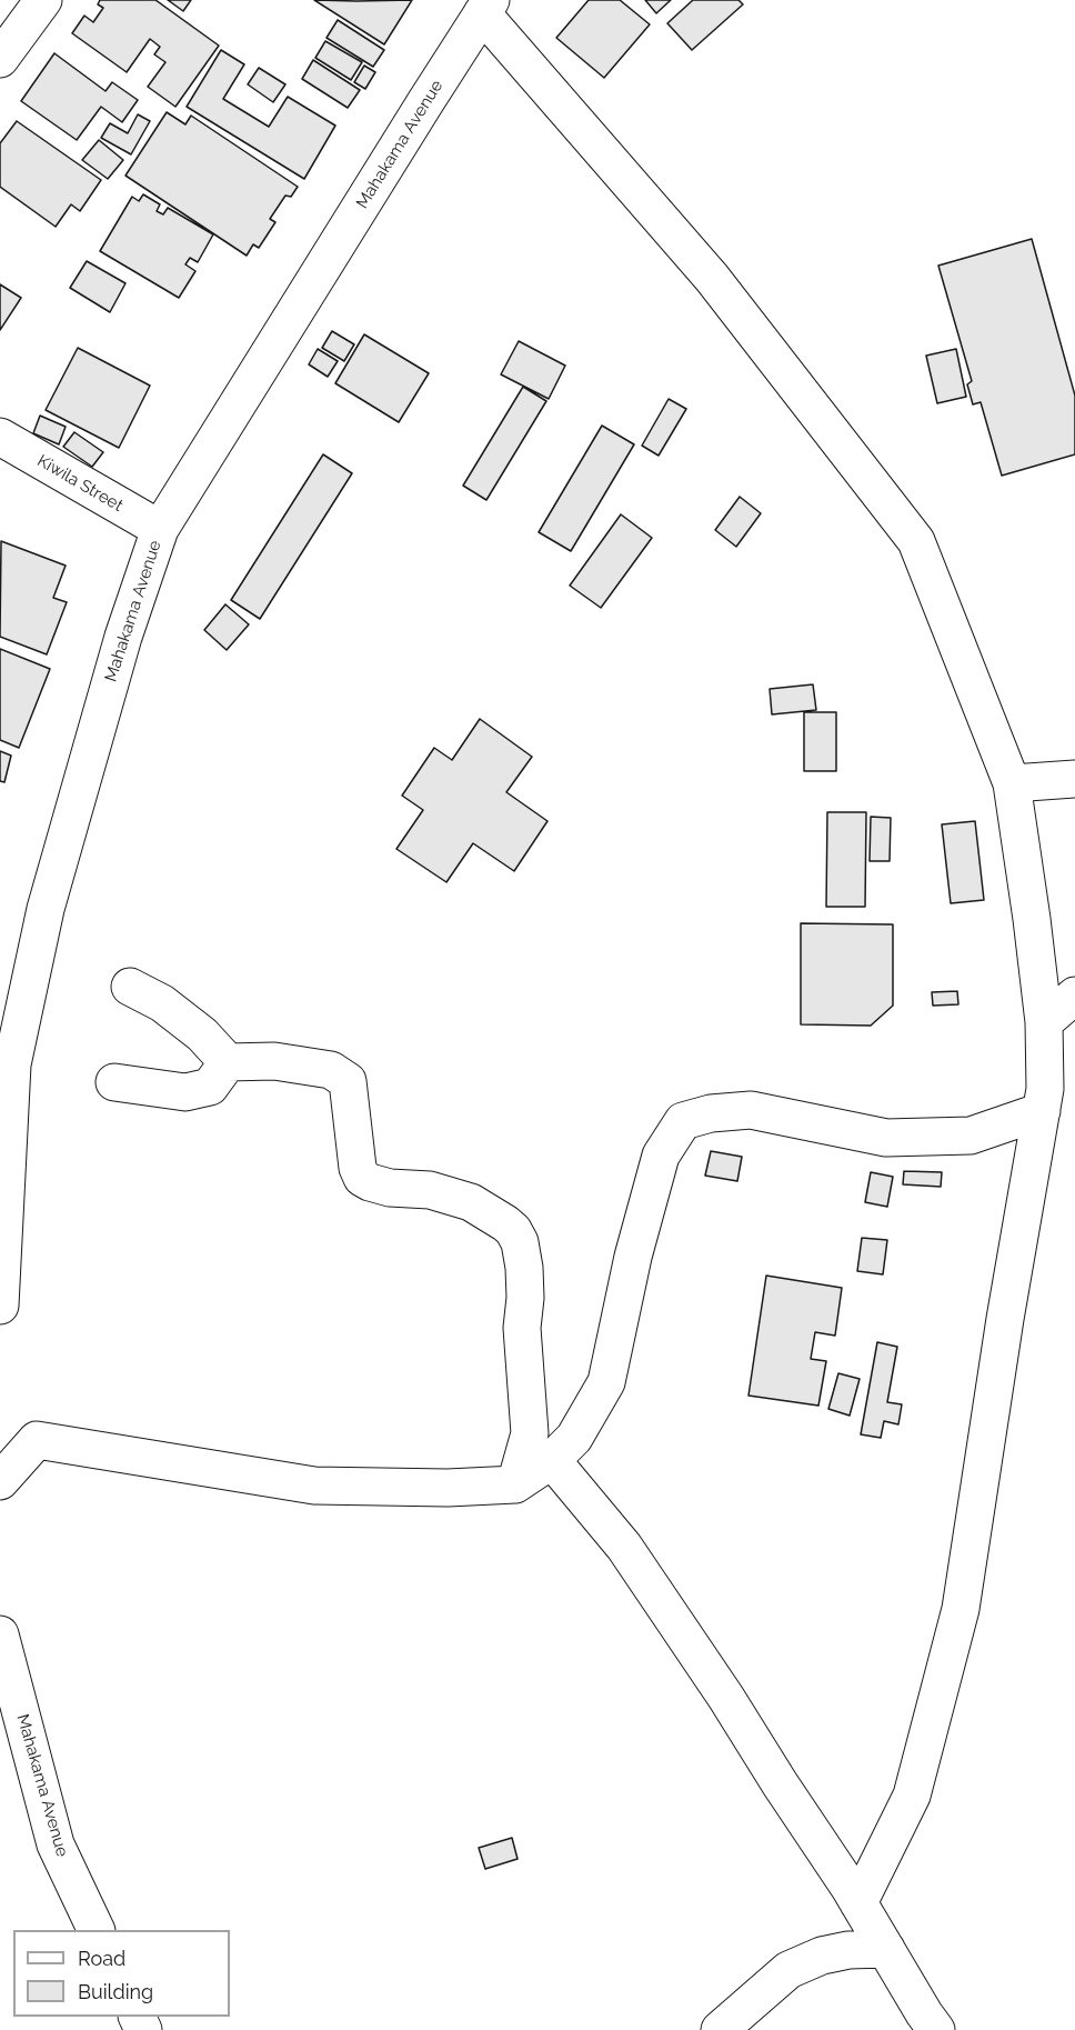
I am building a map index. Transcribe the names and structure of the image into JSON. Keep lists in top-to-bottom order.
{
  "streets": {
    "street": ["Mahakama Avenue", "Kiwila Street"]
  },
  "crossings": [
    ["Mahakama Avenue", "Kiwila Street"]
  ],
  "legend": ["Road", "Building"]
}
